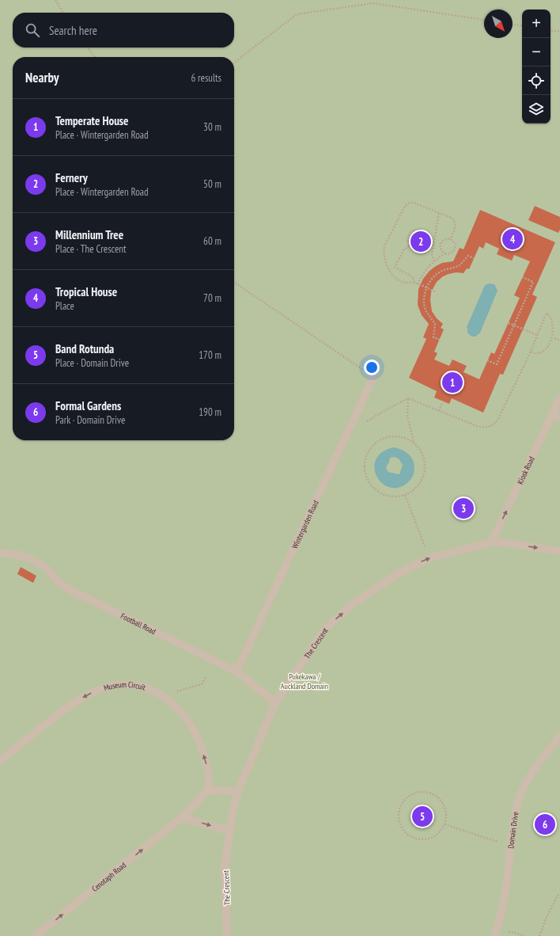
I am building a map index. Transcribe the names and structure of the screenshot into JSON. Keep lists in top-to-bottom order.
{
  "streets": {
    "street": [
      "Kiosk Road",
      "Wintergarden Road",
      "Football Road",
      "The Crescent",
      "Museum Circuit",
      "Domain Drive",
      "Cenotaph Road"
    ]
  },
  "crossings": [
    ["Kiosk Road", "The Crescent"],
    ["Wintergarden Road", "Football Road"],
    ["Football Road", "The Crescent"],
    ["Museum Circuit", "Cenotaph Road"]
  ],
  "one_way": ["Kiosk Road", "The Crescent", "Cenotaph Road"],
  "parks": ["Pukekawa / Auckland Domain"],
  "north": "bottom right",
  "page": {
    "map_buttons": ["+", "−"],
    "search": "Search here",
    "heading": ["Nearby", "6 results"],
    "list": [
      {
        "mark": "1",
        "name": "Temperate House",
        "note": "Place · Wintergarden Road",
        "value": "30 m"
      },
      {
        "mark": "2",
        "name": "Fernery",
        "note": "Place · Wintergarden Road",
        "value": "50 m"
      },
      {
        "mark": "3",
        "name": "Millennium Tree",
        "note": "Place · The Crescent",
        "value": "60 m"
      },
      {
        "mark": "4",
        "name": "Tropical House",
        "note": "Place",
        "value": "70 m"
      },
      {
        "mark": "5",
        "name": "Band Rotunda",
        "note": "Place · Domain Drive",
        "value": "170 m"
      },
      {
        "mark": "6",
        "name": "Formal Gardens",
        "note": "Park · Domain Drive",
        "value": "190 m"
      }
    ],
    "pins": [
      "4",
      "2",
      "1",
      "3",
      "5",
      "6"
    ]
  }
}
